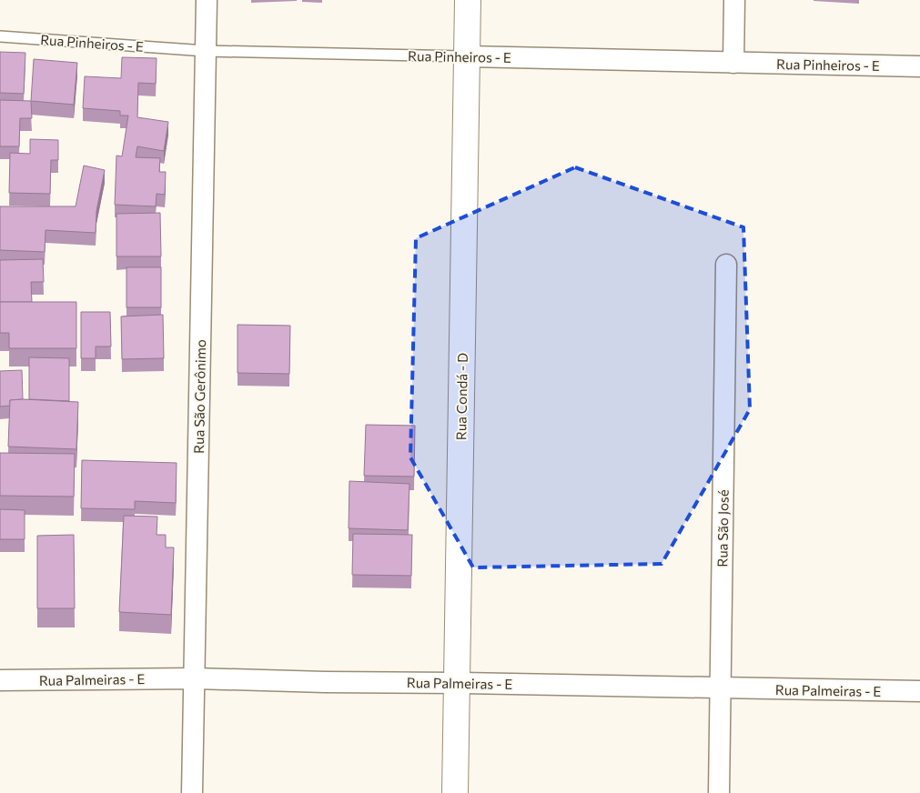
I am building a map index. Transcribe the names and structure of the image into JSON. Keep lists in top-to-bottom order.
{
  "streets": {
    "street": [
      "Rua Pinheiros - E",
      "Rua São Gerônimo",
      "Rua Condá - D",
      "Rua São José",
      "Rua Palmeiras - E"
    ]
  },
  "crossings": [
    ["Rua Pinheiros - E", "Rua São Gerônimo"],
    ["Rua Pinheiros - E", "Rua Condá - D"],
    ["Rua São Gerônimo", "Rua Palmeiras - E"],
    ["Rua Condá - D", "Rua Palmeiras - E"],
    ["Rua São José", "Rua Palmeiras - E"]
  ]
}
